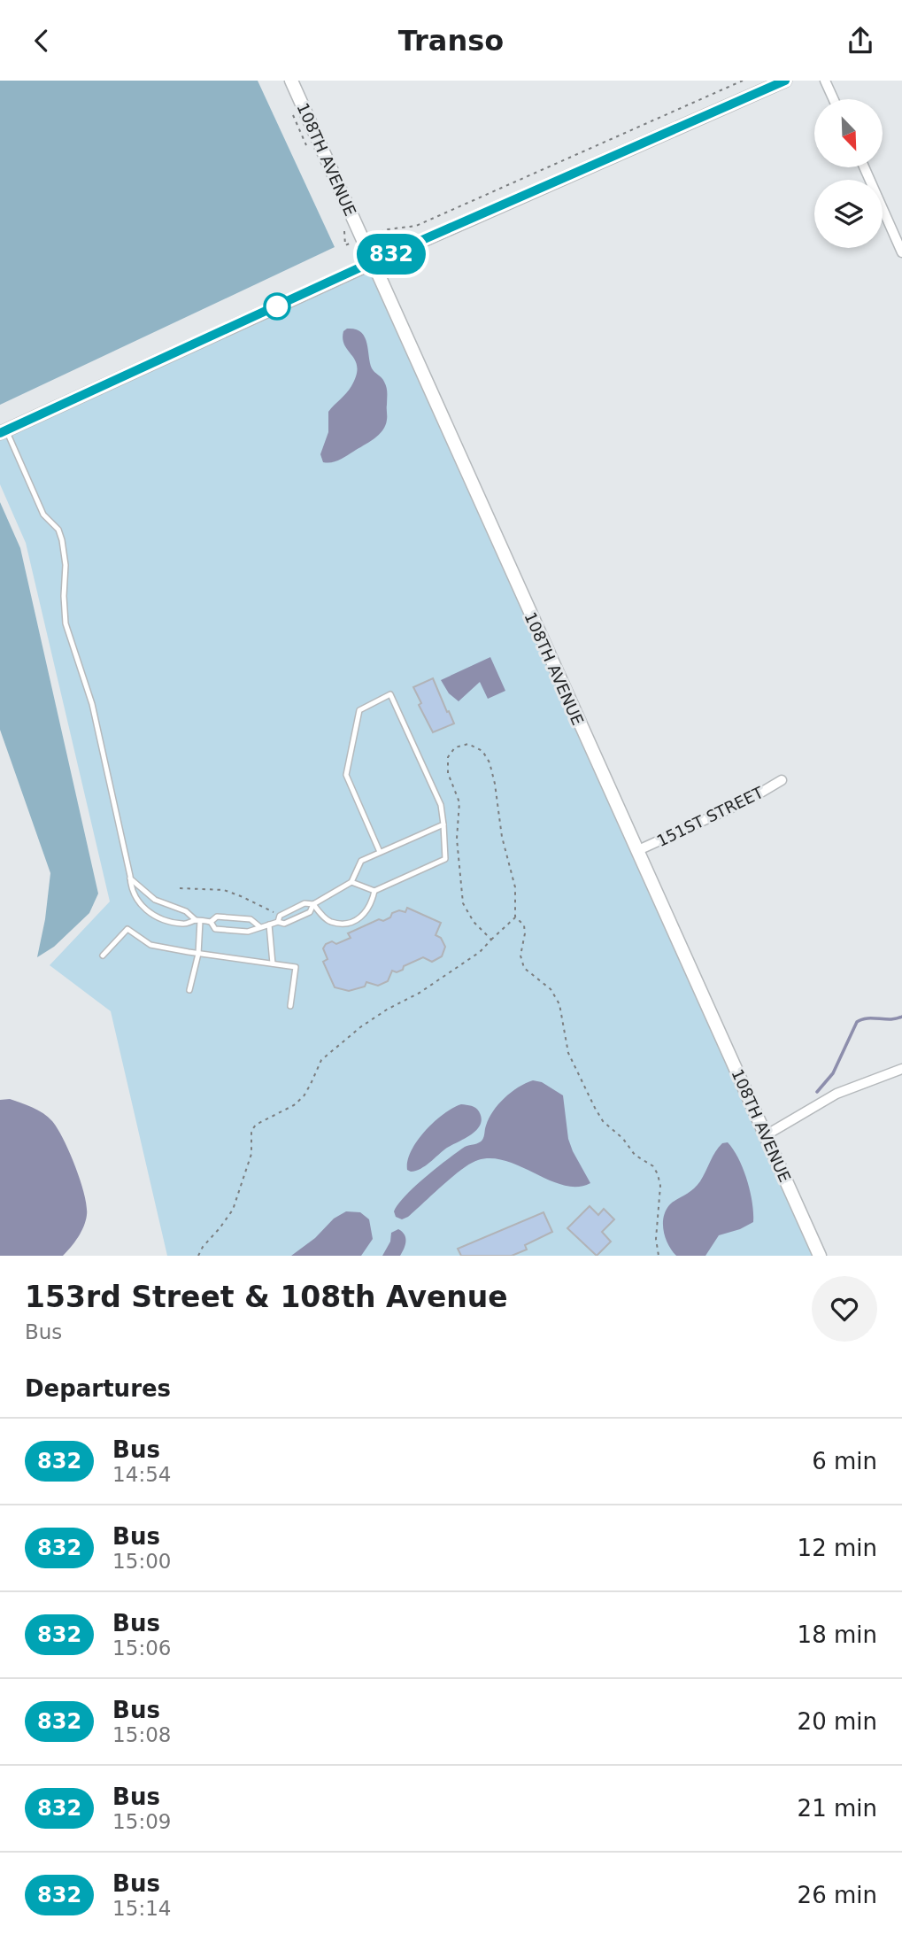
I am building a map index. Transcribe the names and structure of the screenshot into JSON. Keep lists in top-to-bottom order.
{
  "streets": {
    "street": ["108TH AVENUE", "151ST STREET"]
  },
  "crossings": [
    ["108TH AVENUE", "151ST STREET"]
  ],
  "lines": ["bus line 832"],
  "north": "bottom right",
  "page": {
    "header": "Transo",
    "on_map": "832",
    "heading": [
      ["153rd Street & 108th Avenue", "Bus"],
      "Departures"
    ],
    "list": [
      {
        "mark": "832",
        "name": "Bus",
        "note": "14:54",
        "value": "6 min"
      },
      {
        "mark": "832",
        "name": "Bus",
        "note": "15:00",
        "value": "12 min"
      },
      {
        "mark": "832",
        "name": "Bus",
        "note": "15:06",
        "value": "18 min"
      },
      {
        "mark": "832",
        "name": "Bus",
        "note": "15:08",
        "value": "20 min"
      },
      {
        "mark": "832",
        "name": "Bus",
        "note": "15:09",
        "value": "21 min"
      },
      {
        "mark": "832",
        "name": "Bus",
        "note": "15:14",
        "value": "26 min"
      }
    ]
  }
}
